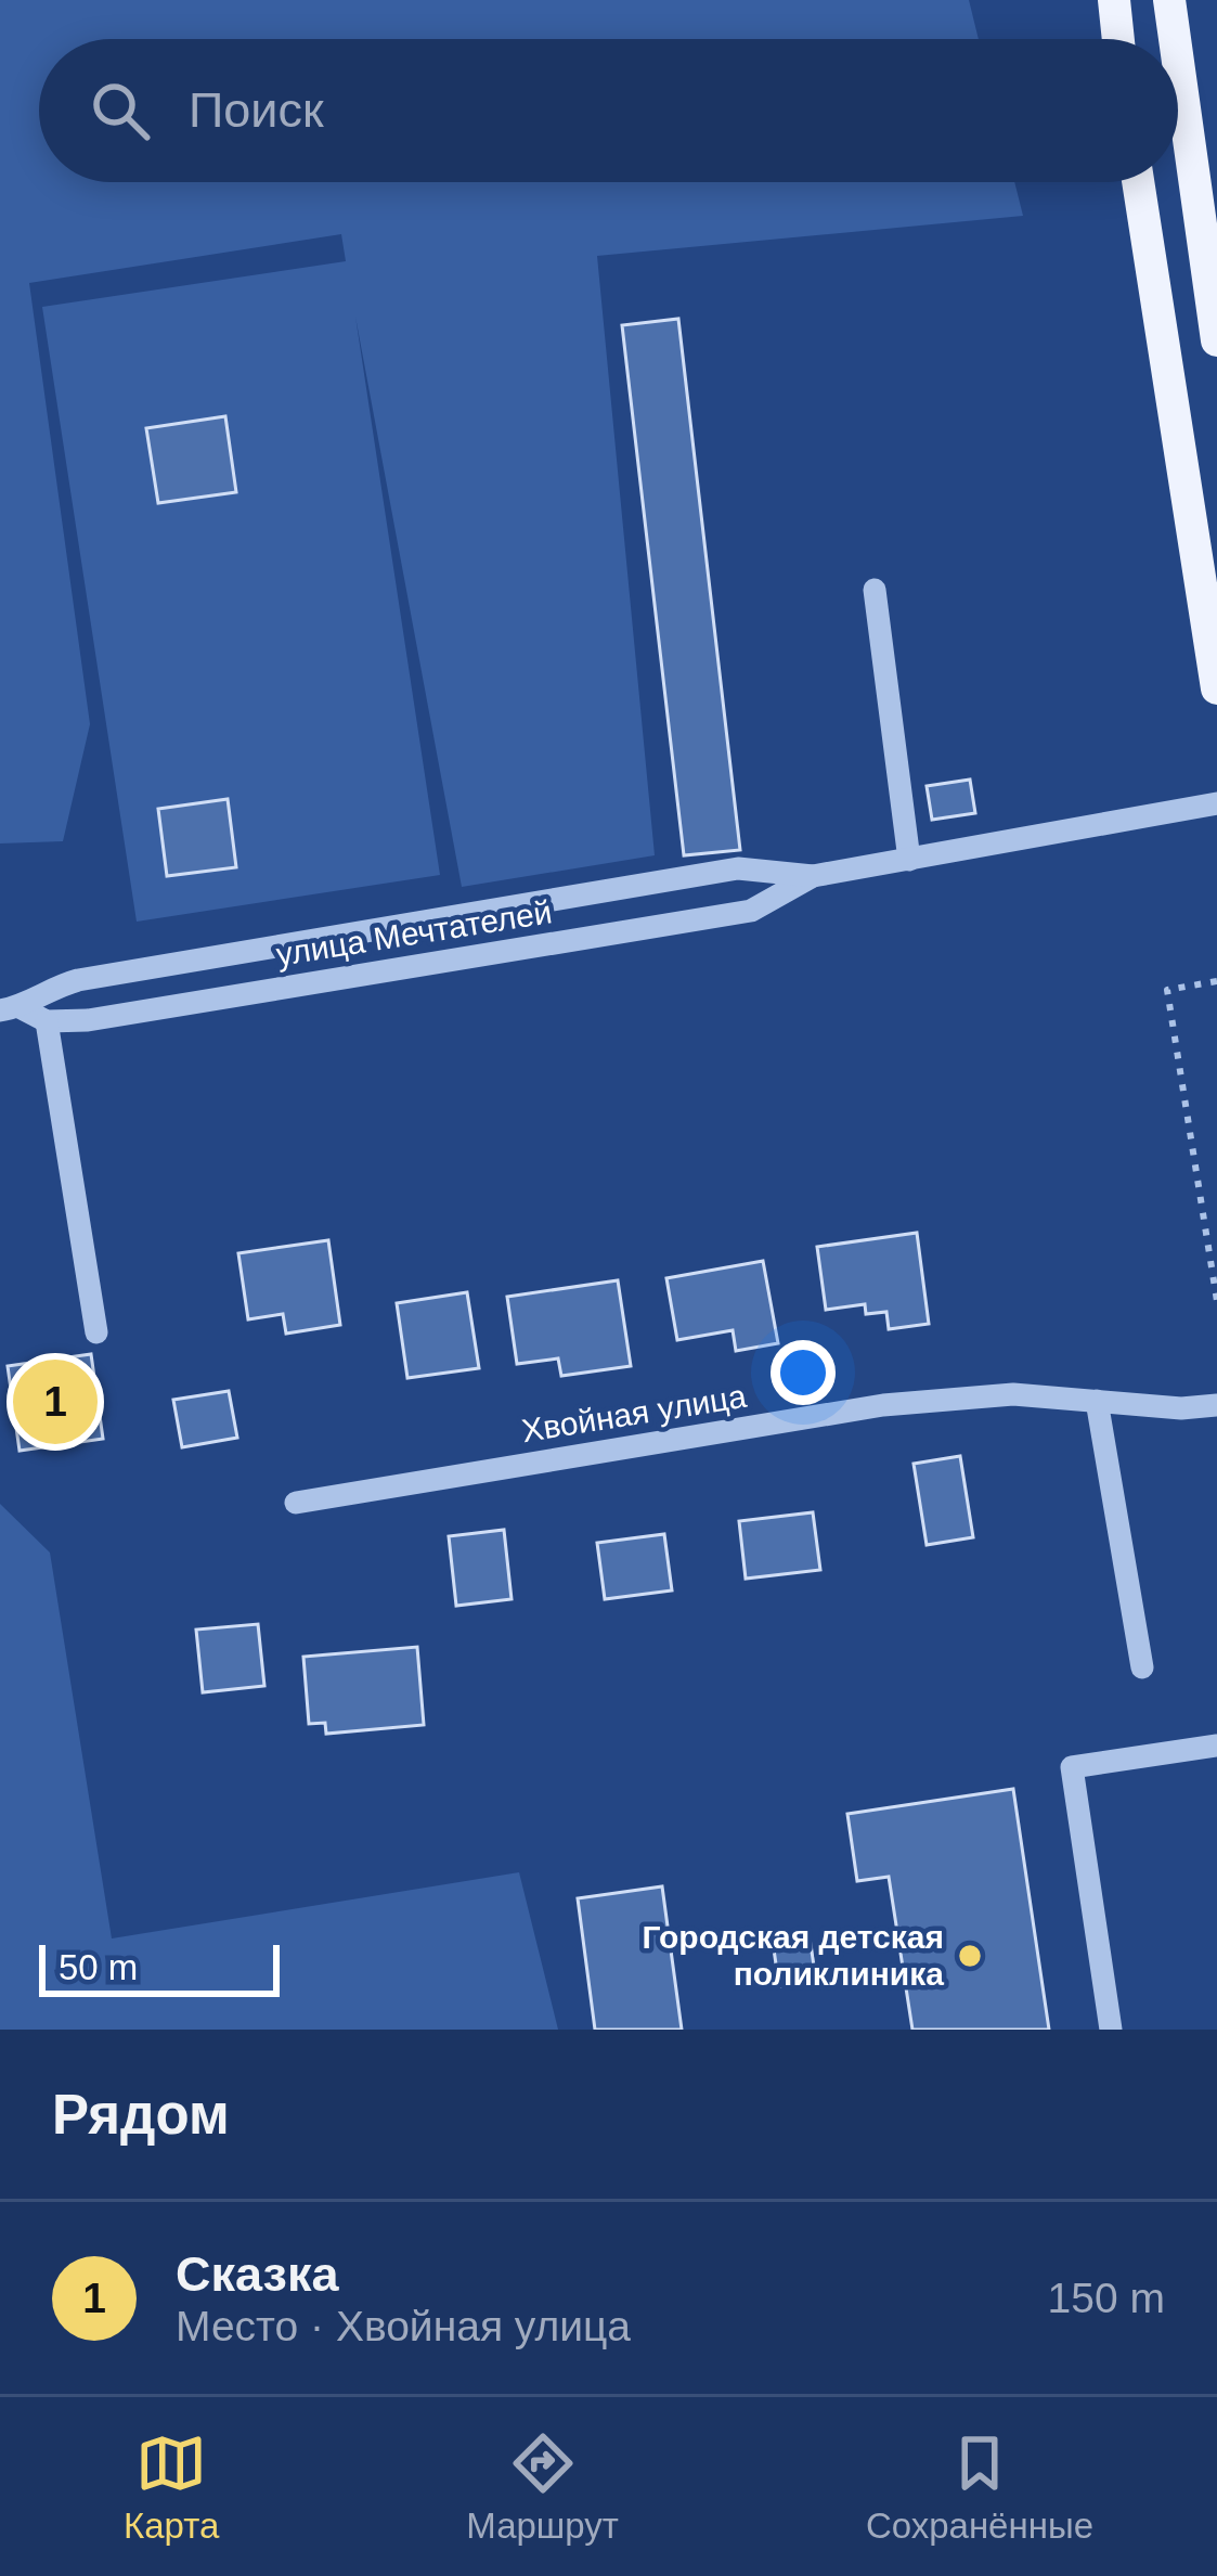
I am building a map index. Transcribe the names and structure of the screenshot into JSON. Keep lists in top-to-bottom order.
{
  "streets": {
    "street": ["улица Мечтателей", "Хвойная улица"]
  },
  "places": ["Городская детская поликлиника"],
  "scale_bar": "50 m",
  "page": {
    "search": "Поиск",
    "pins": "1",
    "scale": "50 m",
    "heading": "Рядом",
    "list": [
      {
        "mark": "1",
        "name": "Сказка",
        "note": "Место · Хвойная улица",
        "value": "150 m"
      }
    ],
    "nav": ["Карта", "Маршрут", "Сохранённые"]
  }
}
